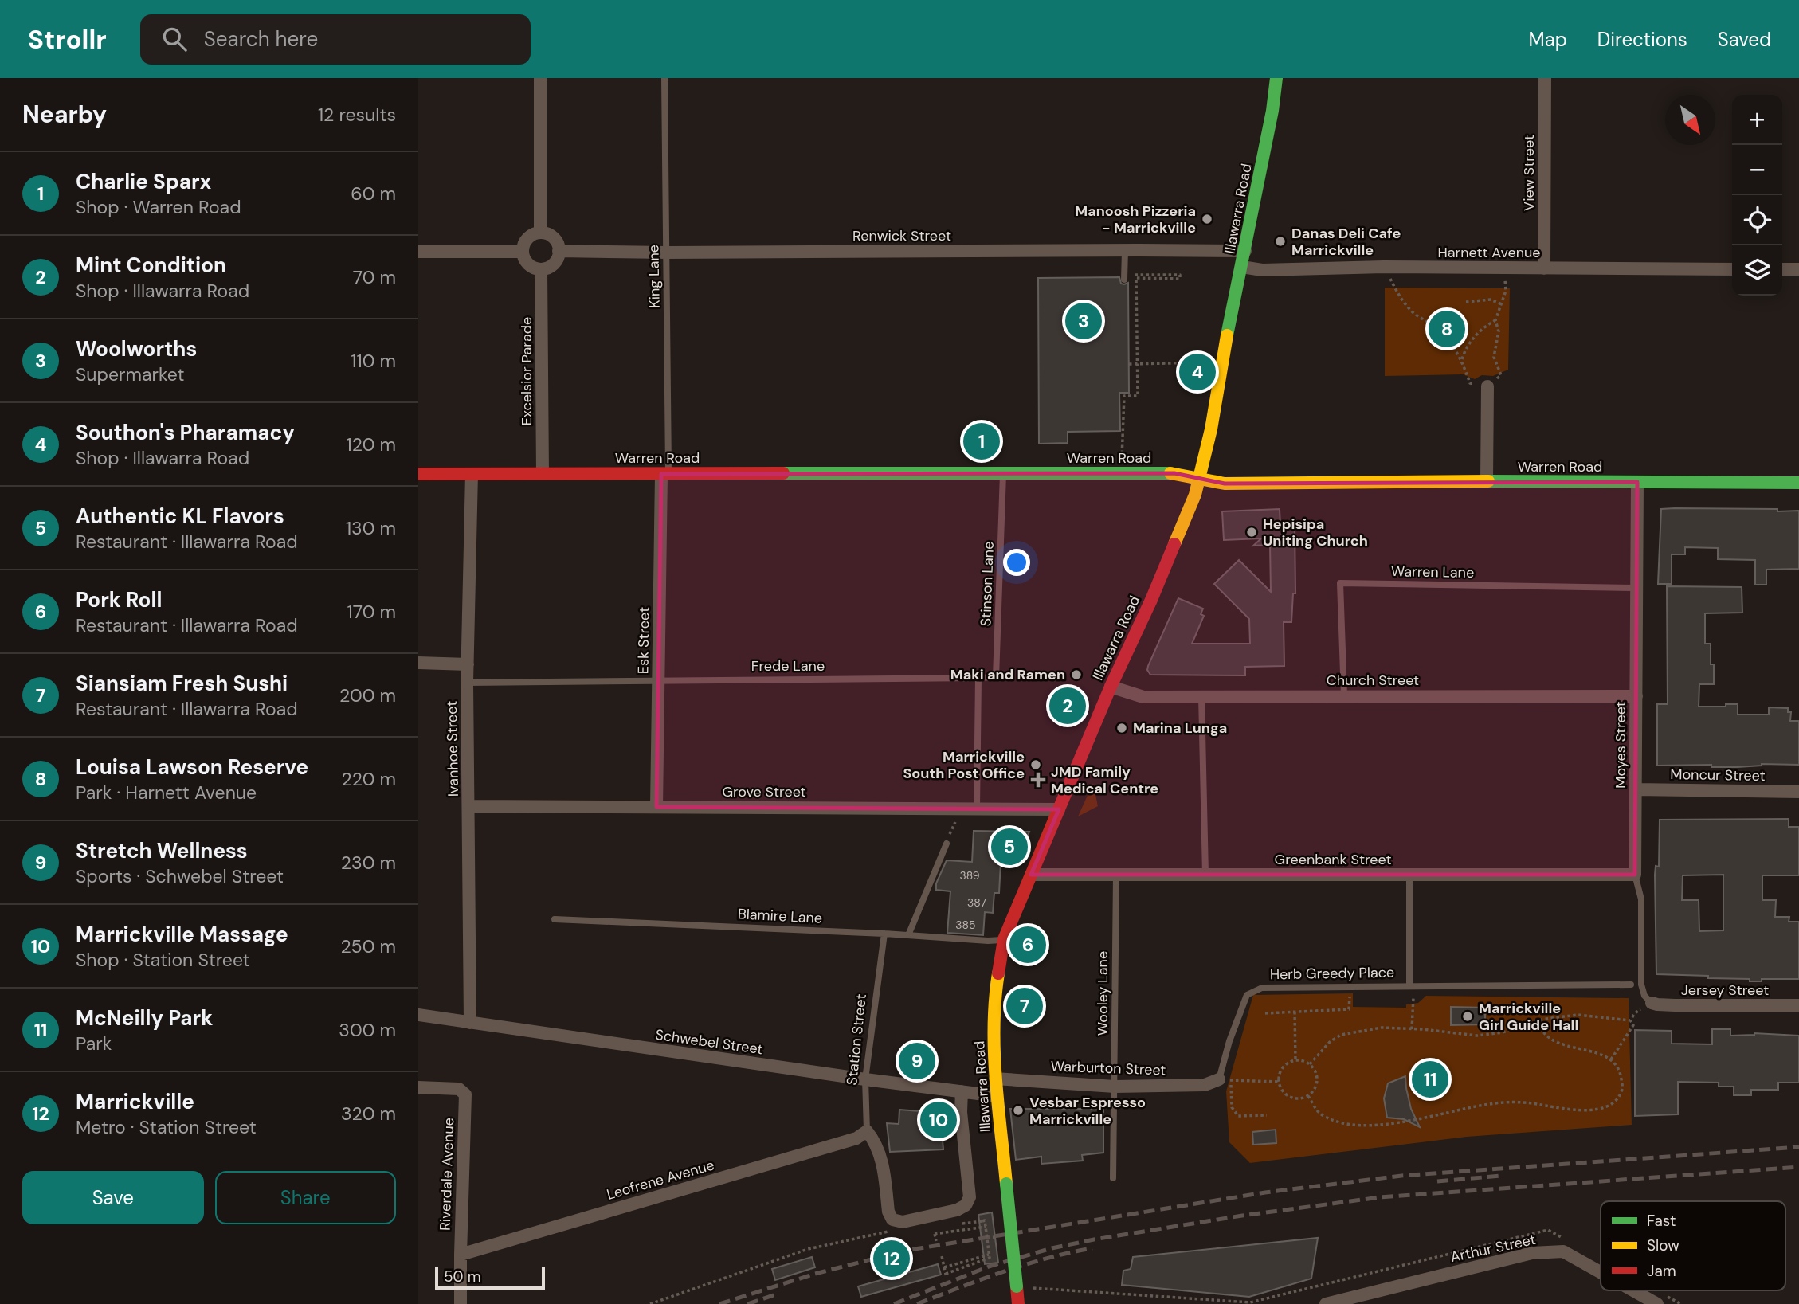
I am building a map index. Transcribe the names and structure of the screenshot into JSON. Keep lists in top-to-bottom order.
{
  "streets": {
    "street": [
      "View Street",
      "Illawarra Road",
      "Renwick Street",
      "Harnett Avenue",
      "Excelsior Parade",
      "Warren Road",
      "Esk Street",
      "Church Street",
      "Moyes Street",
      "Ivanhoe Street",
      "Moncur Street",
      "Grove Street",
      "Greenbank Street",
      "Jersey Street",
      "Station Street",
      "Schwebel Street",
      "Warburton Street",
      "Riverdale Avenue",
      "Leofrene Avenue",
      "Arthur Street"
    ],
    "lane": [
      "King Lane",
      "Warren Lane",
      "Stinson Lane",
      "Frede Lane",
      "Blamire Lane",
      "Herb Greedy Place",
      "Wooley Lane"
    ]
  },
  "crossings": [
    ["View Street", "Harnett Avenue"],
    ["Illawarra Road", "Renwick Street"],
    ["Illawarra Road", "Harnett Avenue"],
    ["Illawarra Road", "Warren Road"],
    ["Illawarra Road", "Church Street"],
    ["Illawarra Road", "Grove Street"],
    ["Illawarra Road", "Greenbank Street"],
    ["Illawarra Road", "Blamire Lane"],
    ["Illawarra Road", "Schwebel Street"],
    ["Illawarra Road", "Warburton Street"],
    ["Renwick Street", "King Lane"],
    ["Renwick Street", "Excelsior Parade"],
    ["King Lane", "Warren Road"],
    ["King Lane", "Esk Street"],
    ["Excelsior Parade", "Warren Road"],
    ["Warren Road", "Stinson Lane"],
    ["Warren Road", "Esk Street"],
    ["Warren Road", "Moyes Street"],
    ["Warren Road", "Ivanhoe Street"],
    ["Warren Lane", "Church Street"],
    ["Warren Lane", "Moyes Street"],
    ["Stinson Lane", "Frede Lane"],
    ["Esk Street", "Frede Lane"],
    ["Esk Street", "Grove Street"],
    ["Frede Lane", "Ivanhoe Street"],
    ["Church Street", "Moyes Street"],
    ["Moyes Street", "Moncur Street"],
    ["Moyes Street", "Greenbank Street"],
    ["Moyes Street", "Jersey Street"],
    ["Ivanhoe Street", "Grove Street"],
    ["Ivanhoe Street", "Schwebel Street"],
    ["Greenbank Street", "Herb Greedy Place"],
    ["Greenbank Street", "Wooley Lane"],
    ["Blamire Lane", "Station Street"],
    ["Herb Greedy Place", "Warburton Street"],
    ["Wooley Lane", "Warburton Street"],
    ["Station Street", "Schwebel Street"],
    ["Station Street", "Leofrene Avenue"],
    ["Riverdale Avenue", "Leofrene Avenue"]
  ],
  "places": {
    "other": [
      "Manoosh Pizzeria - Marrickville",
      "Danas Deli Cafe Marrickville",
      "Hepisipa Uniting Church",
      "Maki and Ramen",
      "Marina Lunga",
      "Marrickville South Post Office",
      "Marrickville Girl Guide Hall",
      "Vesbar Espresso Marrickville"
    ],
    "health": ["JMD Family Medical Centre"]
  },
  "house_numbers": ["389", "387", "385"],
  "legend": ["Fast", "Slow", "Jam"],
  "scale_bar": "50 m",
  "north": "bottom right",
  "page": {
    "header": "Strollr",
    "search": "Search here",
    "nav": ["Map", "Directions", "Saved"],
    "heading": ["Nearby", "12 results"],
    "map_buttons": ["+", "−"],
    "list": [
      {
        "mark": "1",
        "name": "Charlie Sparx",
        "note": "Shop · Warren Road",
        "value": "60 m"
      },
      {
        "mark": "2",
        "name": "Mint Condition",
        "note": "Shop · Illawarra Road",
        "value": "70 m"
      },
      {
        "mark": "3",
        "name": "Woolworths",
        "note": "Supermarket",
        "value": "110 m"
      },
      {
        "mark": "4",
        "name": "Southon's Pharamacy",
        "note": "Shop · Illawarra Road",
        "value": "120 m"
      },
      {
        "mark": "5",
        "name": "Authentic KL Flavors",
        "note": "Restaurant · Illawarra Road",
        "value": "130 m"
      },
      {
        "mark": "6",
        "name": "Pork Roll",
        "note": "Restaurant · Illawarra Road",
        "value": "170 m"
      },
      {
        "mark": "7",
        "name": "Siansiam Fresh Sushi",
        "note": "Restaurant · Illawarra Road",
        "value": "200 m"
      },
      {
        "mark": "8",
        "name": "Louisa Lawson Reserve",
        "note": "Park · Harnett Avenue",
        "value": "220 m"
      },
      {
        "mark": "9",
        "name": "Stretch Wellness",
        "note": "Sports · Schwebel Street",
        "value": "230 m"
      },
      {
        "mark": "10",
        "name": "Marrickville Massage",
        "note": "Shop · Station Street",
        "value": "250 m"
      },
      {
        "mark": "11",
        "name": "McNeilly Park",
        "note": "Park",
        "value": "300 m"
      },
      {
        "mark": "12",
        "name": "Marrickville",
        "note": "Metro · Station Street",
        "value": "320 m"
      }
    ],
    "pins": [
      "3",
      "8",
      "4",
      "1",
      "2",
      "5",
      "6",
      "7",
      "9",
      "11",
      "10",
      "12"
    ],
    "buttons": ["Save", "Share"],
    "scale": "50 m"
  }
}
